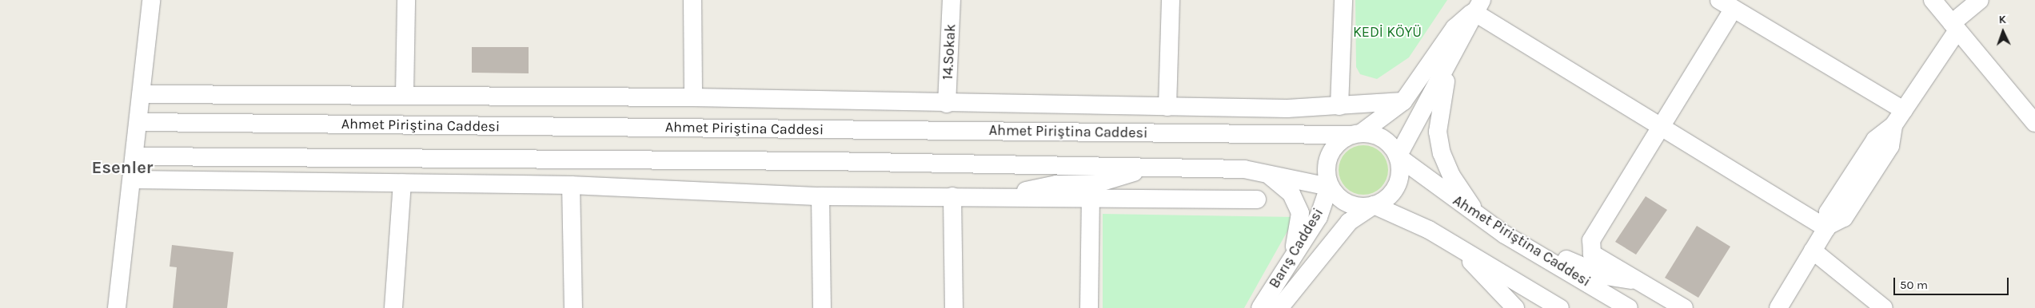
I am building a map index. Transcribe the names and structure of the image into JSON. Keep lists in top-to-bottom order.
{
  "streets": {
    "street": ["14.Sokak", "Ahmet Piriştina Caddesi", "Barış Caddesi"]
  },
  "crossings": [
    ["Ahmet Piriştina Caddesi", "Barış Caddesi"]
  ],
  "districts": ["Esenler"],
  "parks": ["KEDİ KÖYÜ"],
  "scale_bar": "50 m",
  "north": "top"
}
